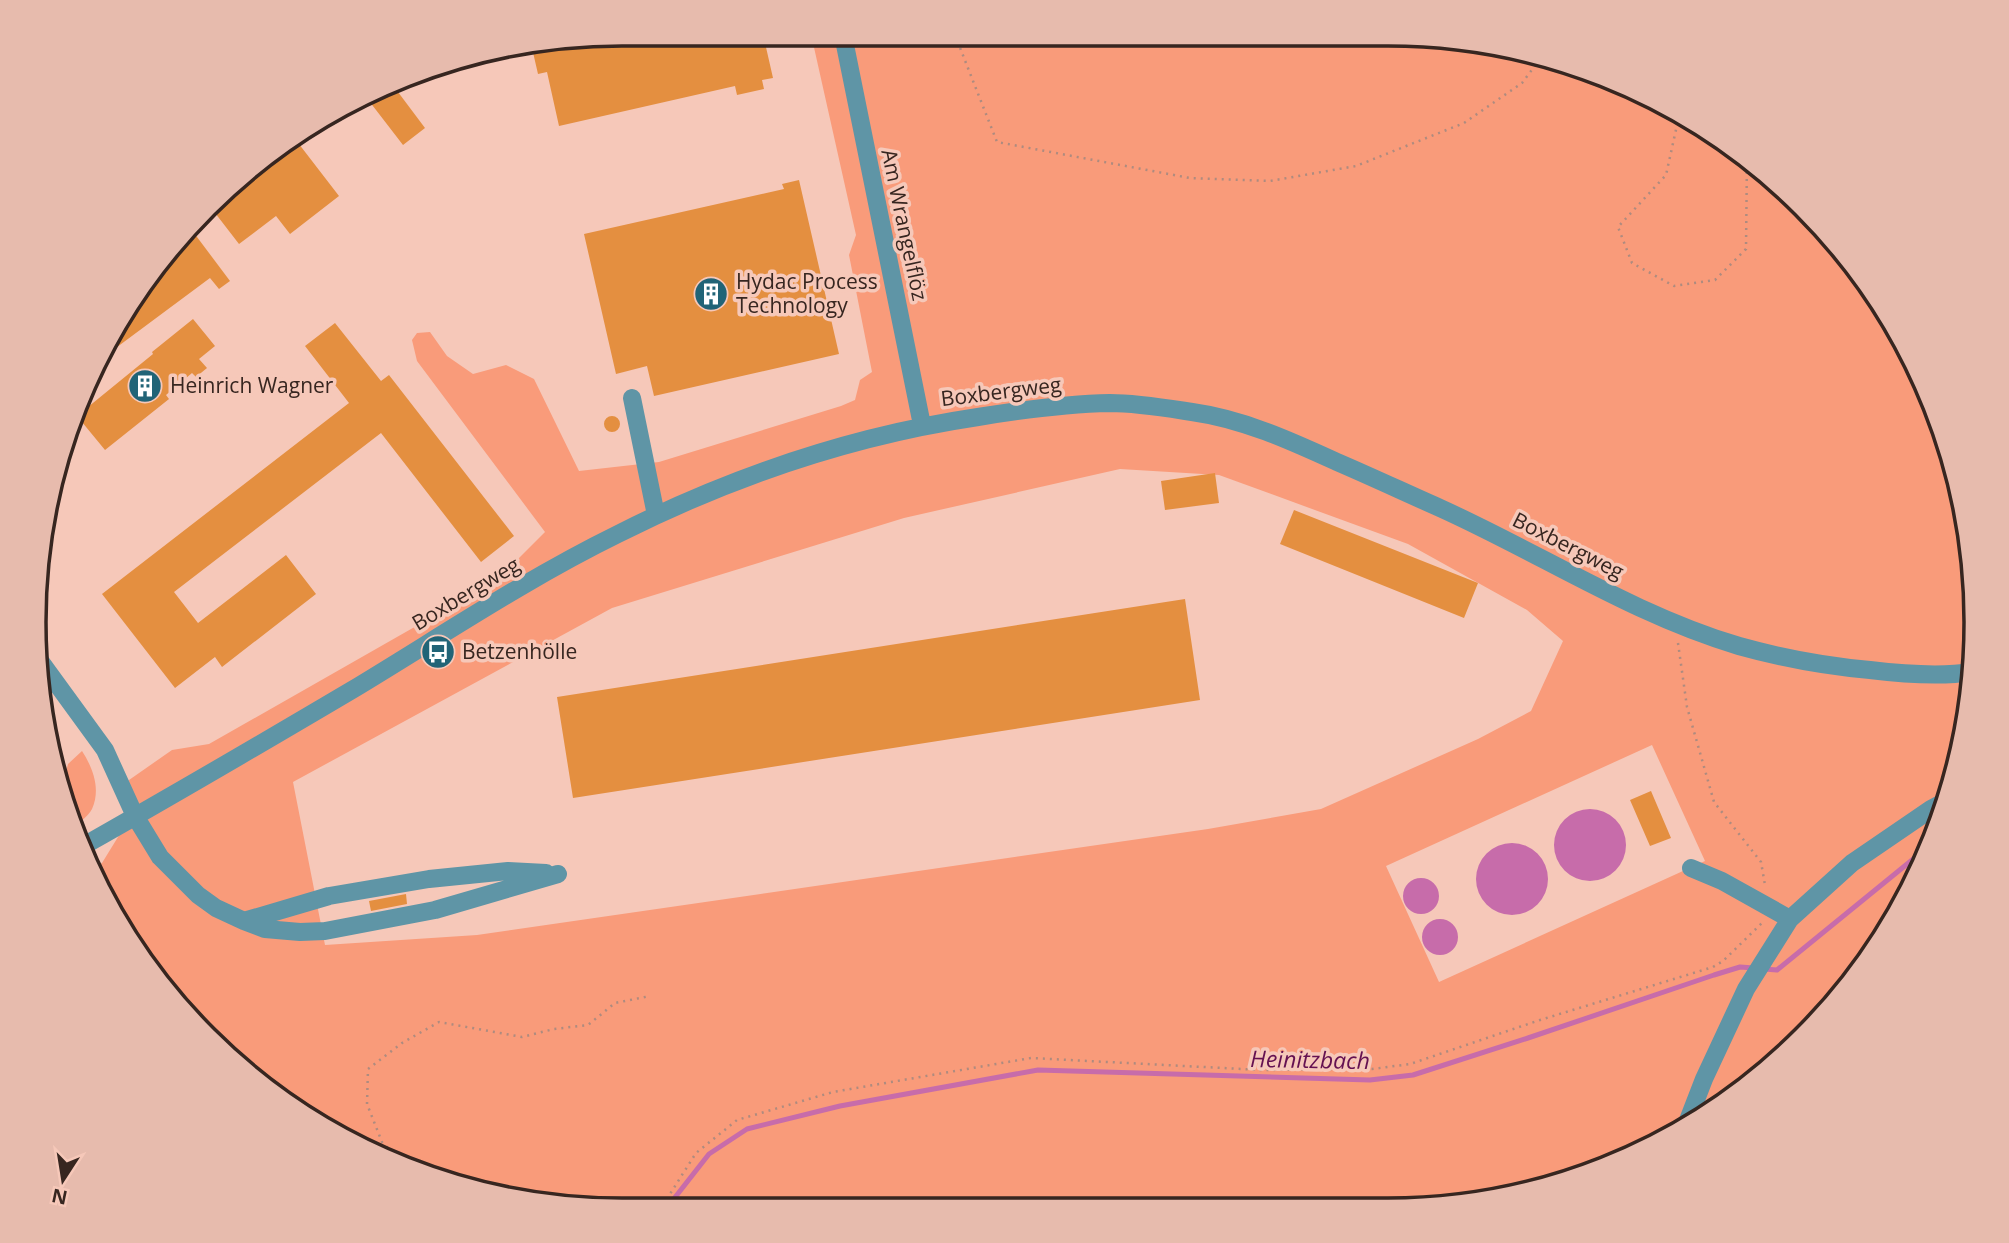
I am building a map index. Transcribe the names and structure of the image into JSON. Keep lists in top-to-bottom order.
{
  "streets": {
    "street": ["Am Wrangelflöz", "Boxbergweg"]
  },
  "crossings": [
    ["Am Wrangelflöz", "Boxbergweg"]
  ],
  "water": ["Heinitzbach"],
  "places": {
    "building": ["Hydac Process Technology", "Heinrich Wagner"],
    "bus stop": ["Betzenhölle"]
  },
  "north": "bottom"
}
